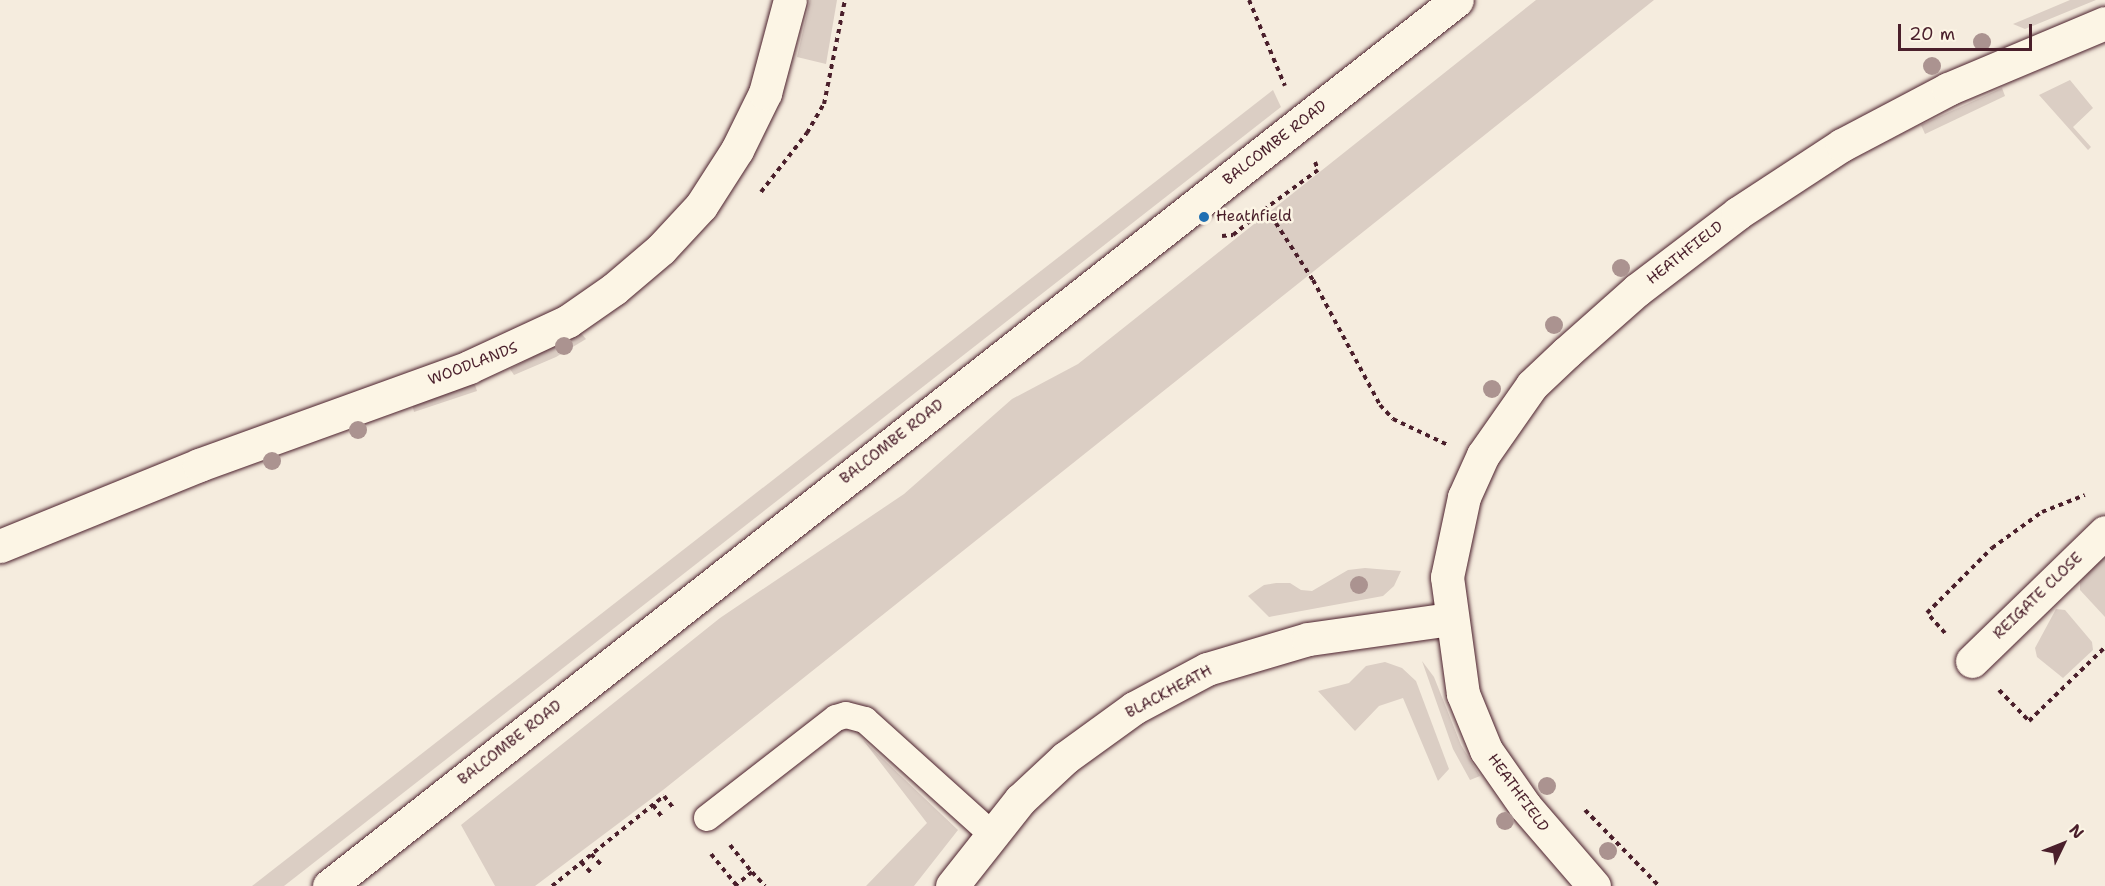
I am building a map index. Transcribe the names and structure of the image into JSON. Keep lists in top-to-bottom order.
{
  "streets": {
    "street": [
      "BALCOMBE ROAD",
      "HEATHFIELD",
      "WOODLANDS",
      "REIGATE CLOSE",
      "BLACKHEATH"
    ]
  },
  "crossings": [
    ["HEATHFIELD", "BLACKHEATH"]
  ],
  "places": ["Heathfield"],
  "scale_bar": "20 m",
  "north": "top right"
}
